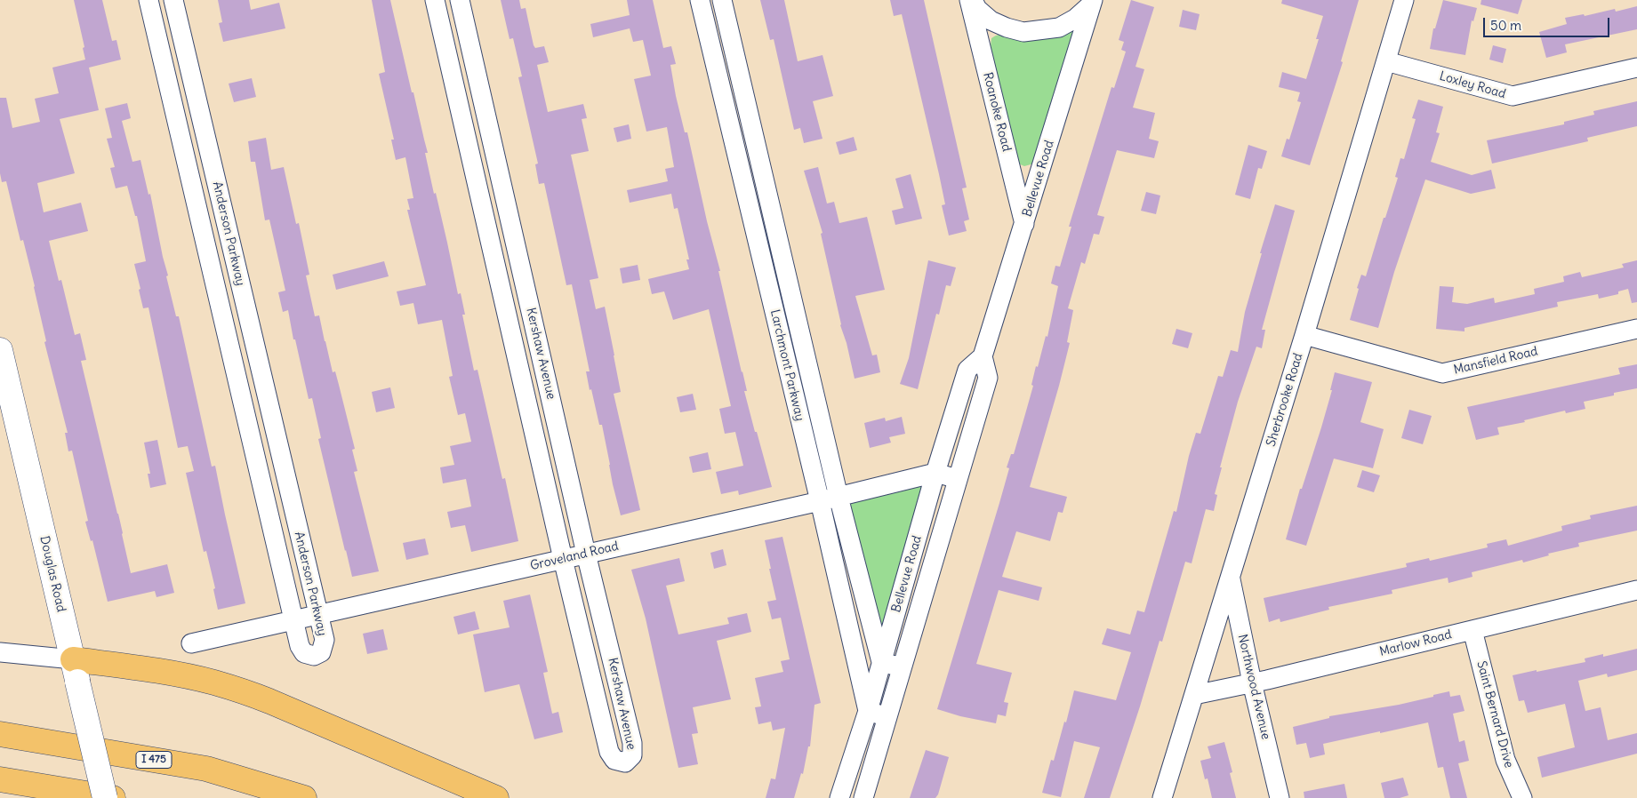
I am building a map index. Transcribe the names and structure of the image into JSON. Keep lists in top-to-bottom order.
{
  "streets": {
    "highway": ["I 475"],
    "street": [
      "Loxley Road",
      "Roanoke Road",
      "Bellevue Road",
      "Anderson Parkway",
      "Kershaw Avenue",
      "Mansfield Road",
      "Larchmont Parkway",
      "Sherbrooke Road",
      "Groveland Road",
      "Douglas Road",
      "Marlow Road",
      "Northwood Avenue",
      "Saint Bernard Drive"
    ]
  },
  "crossings": [
    ["Loxley Road", "Sherbrooke Road"],
    ["Roanoke Road", "Bellevue Road"],
    ["Bellevue Road", "Larchmont Parkway"],
    ["Bellevue Road", "Groveland Road"],
    ["Anderson Parkway", "Groveland Road"],
    ["Kershaw Avenue", "Groveland Road"],
    ["Mansfield Road", "Sherbrooke Road"],
    ["Larchmont Parkway", "Groveland Road"],
    ["Sherbrooke Road", "Marlow Road"],
    ["Sherbrooke Road", "Northwood Avenue"],
    ["Marlow Road", "Northwood Avenue"],
    ["Marlow Road", "Saint Bernard Drive"]
  ],
  "scale_bar": "50 m"
}
